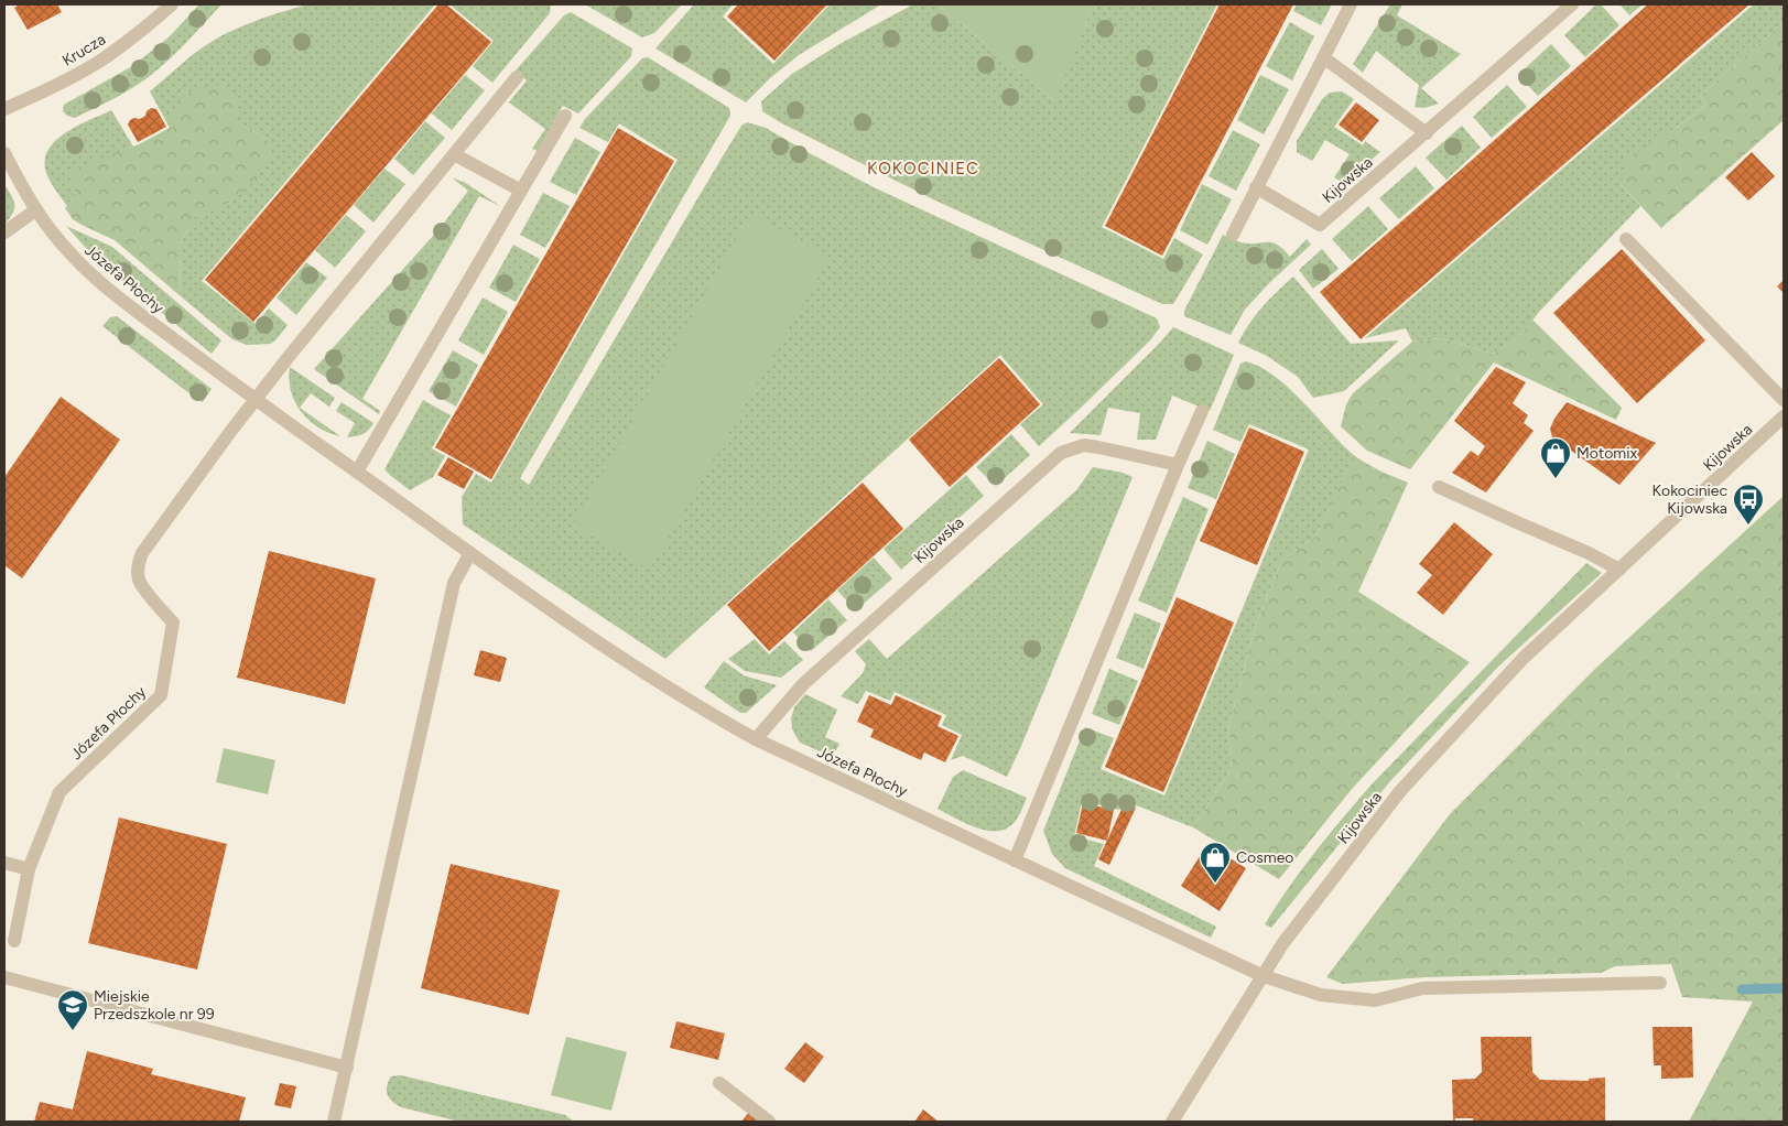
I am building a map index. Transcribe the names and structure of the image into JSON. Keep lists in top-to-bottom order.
{
  "streets": {
    "street": ["Krucza", "Kijowska", "Józefa Płochy"]
  },
  "crossings": [
    ["Kijowska", "Józefa Płochy"]
  ],
  "districts": ["KOKOCINIEC"],
  "places": {
    "shop": ["Motomix", "Cosmeo"],
    "bus stop": ["Kokociniec Kijowska"],
    "school or university": ["Miejskie Przedszkole nr 99"]
  }
}
